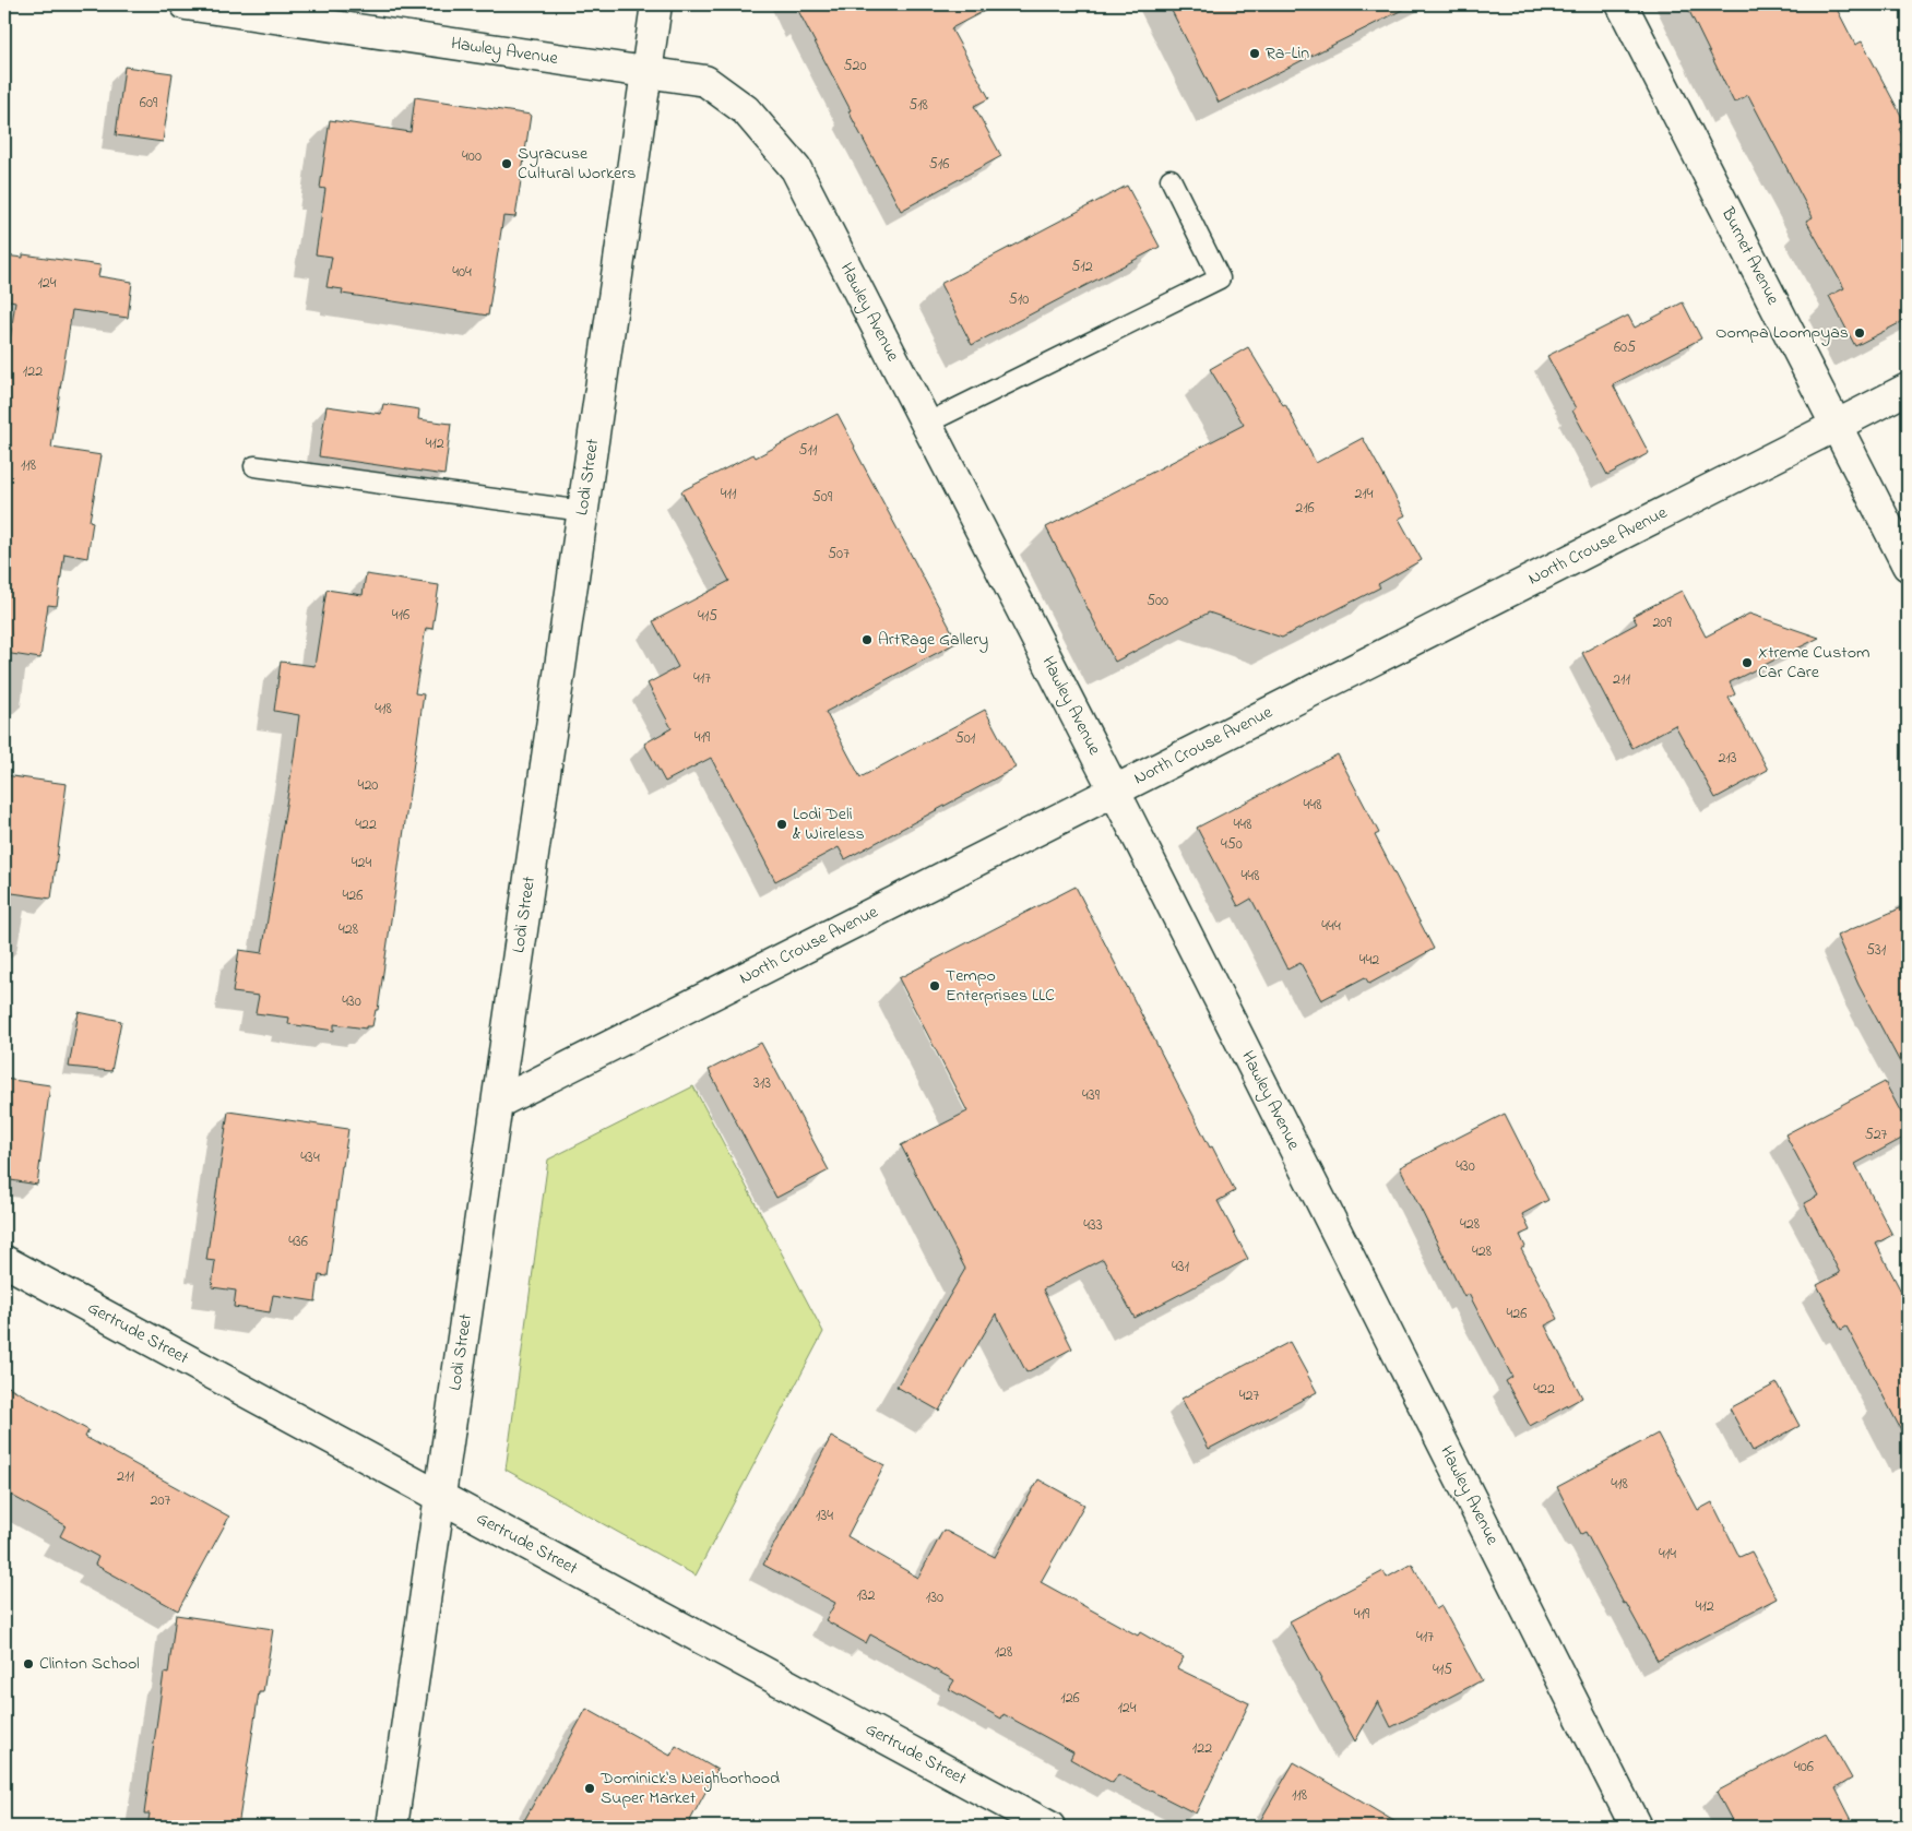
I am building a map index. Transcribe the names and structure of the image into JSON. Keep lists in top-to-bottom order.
{
  "streets": {
    "street": [
      "Hawley Avenue",
      "Burnet Avenue",
      "Lodi Street",
      "North Crouse Avenue",
      "Gertrude Street"
    ]
  },
  "crossings": [
    ["Hawley Avenue", "Lodi Street"],
    ["Hawley Avenue", "North Crouse Avenue"],
    ["Burnet Avenue", "North Crouse Avenue"],
    ["Lodi Street", "North Crouse Avenue"],
    ["Lodi Street", "Gertrude Street"]
  ],
  "places": [
    "Ra-Lin",
    "Syracuse Cultural Workers",
    "Oompa Loompyas",
    "ArtRage Gallery",
    "Xtreme Custom Car Care",
    "Lodi Deli & Wireless",
    "Tempo Enterprises LLC",
    "Clinton School",
    "Dominick's Neighborhood Super Market"
  ],
  "house_numbers": [
    "520",
    "609",
    "518",
    "400",
    "516",
    "512",
    "404",
    "124",
    "510",
    "605",
    "122",
    "412",
    "511",
    "118",
    "411",
    "214",
    "509",
    "216",
    "507",
    "500",
    "416",
    "415",
    "209",
    "417",
    "211",
    "418",
    "419",
    "501",
    "213",
    "420",
    "448",
    "422",
    "448",
    "450",
    "424",
    "448",
    "426",
    "444",
    "428",
    "531",
    "442",
    "430",
    "313",
    "439",
    "527",
    "434",
    "430",
    "428",
    "433",
    "436",
    "428",
    "431",
    "426",
    "422",
    "427",
    "211",
    "418",
    "207",
    "134",
    "414",
    "132",
    "130",
    "412",
    "419",
    "417",
    "128",
    "415",
    "126",
    "124",
    "122",
    "406",
    "118"
  ]
}
